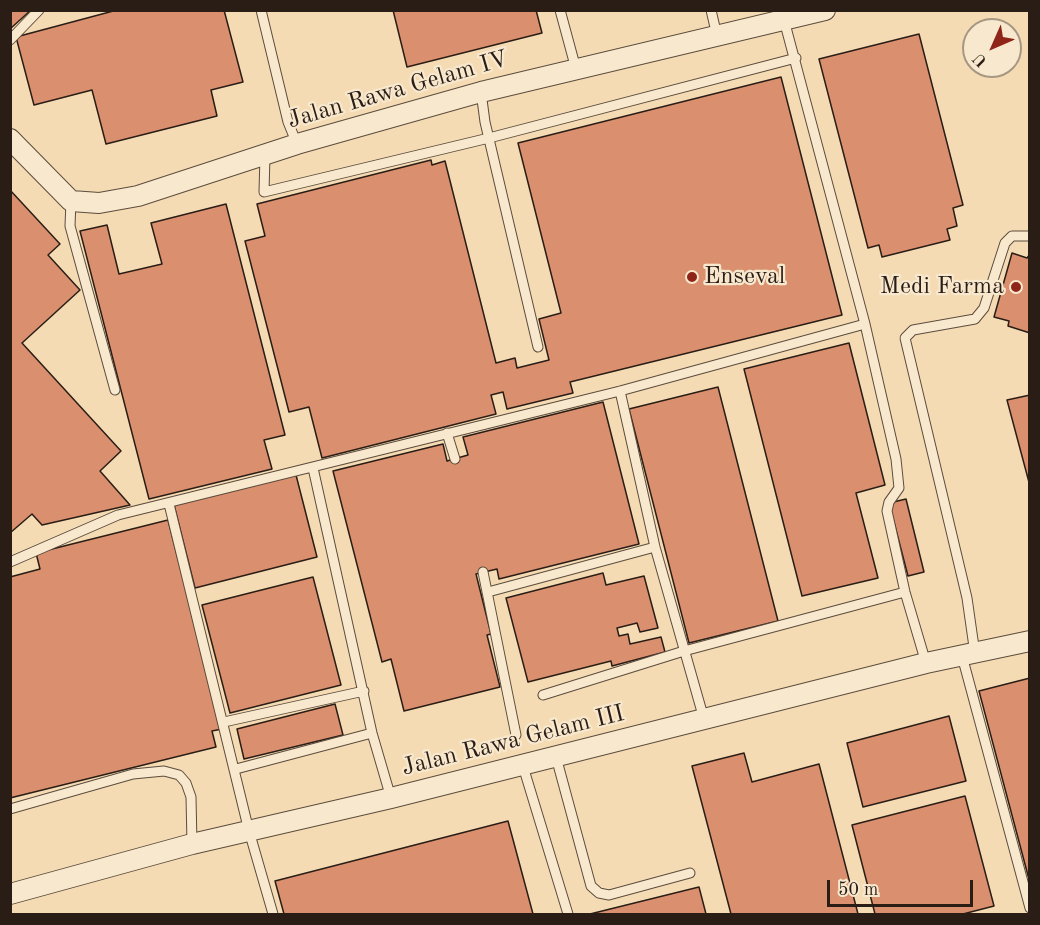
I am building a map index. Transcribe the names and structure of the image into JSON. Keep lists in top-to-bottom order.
{
  "streets": {
    "street": ["Jalan Rawa Gelam IV", "Jalan Rawa Gelam III"]
  },
  "places": ["Enseval", "Medi Farma"],
  "scale_bar": "50 m",
  "north": "bottom left"
}
